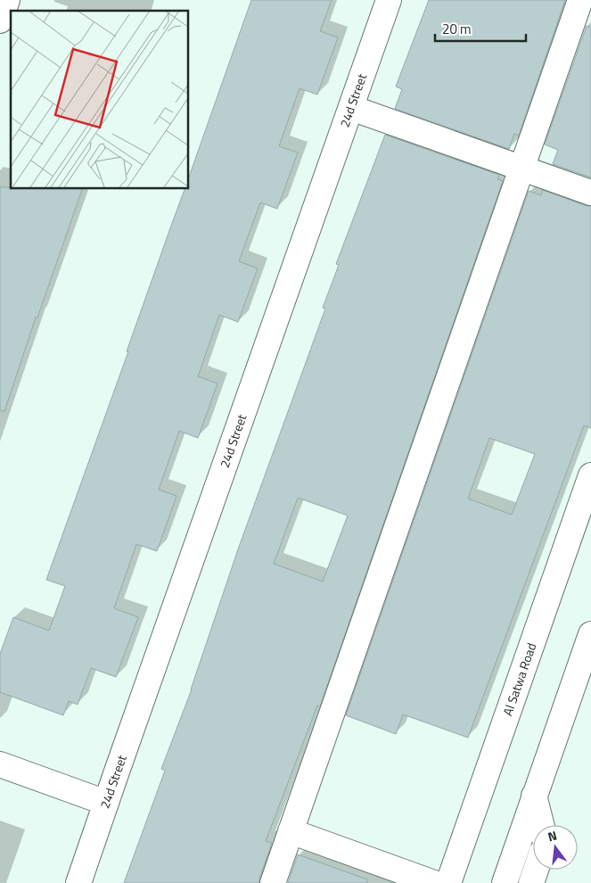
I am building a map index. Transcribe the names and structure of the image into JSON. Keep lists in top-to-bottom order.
{
  "streets": {
    "street": ["24d Street", "Al Satwa Road"]
  },
  "scale_bar": "20 m",
  "north": "top"
}
